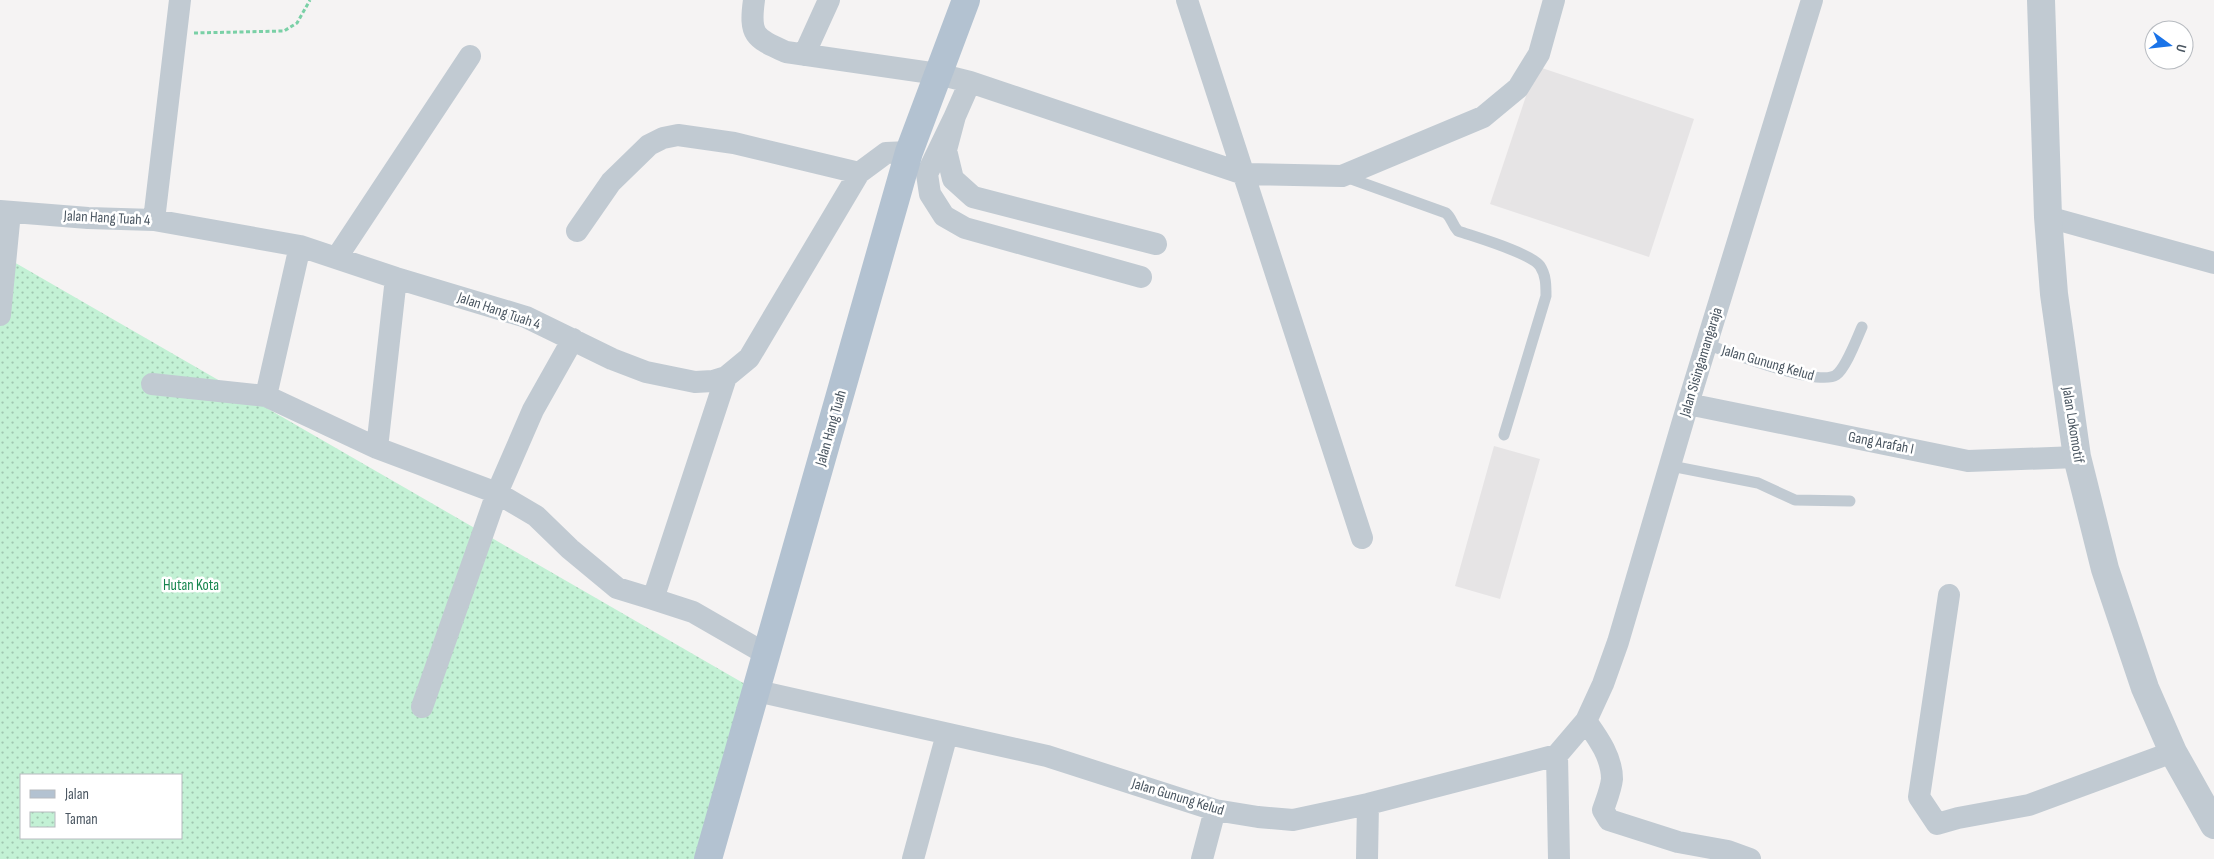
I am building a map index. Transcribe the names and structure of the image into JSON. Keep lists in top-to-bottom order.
{
  "streets": {
    "main road": ["Jalan Hang Tuah"],
    "street": [
      "Jalan Hang Tuah 4",
      "Jalan Sisingamangaraja",
      "Jalan Gunung Kelud",
      "Jalan Lokomotif",
      "Gang Arafah I"
    ]
  },
  "crossings": [
    ["Jalan Hang Tuah 4", "Jalan Hang Tuah"],
    ["Jalan Sisingamangaraja", "Jalan Gunung Kelud"],
    ["Jalan Sisingamangaraja", "Gang Arafah I"],
    ["Jalan Gunung Kelud", "Jalan Hang Tuah"],
    ["Jalan Lokomotif", "Gang Arafah I"]
  ],
  "parks": ["Hutan Kota"],
  "legend": ["Jalan", "Taman"],
  "north": "right"
}
